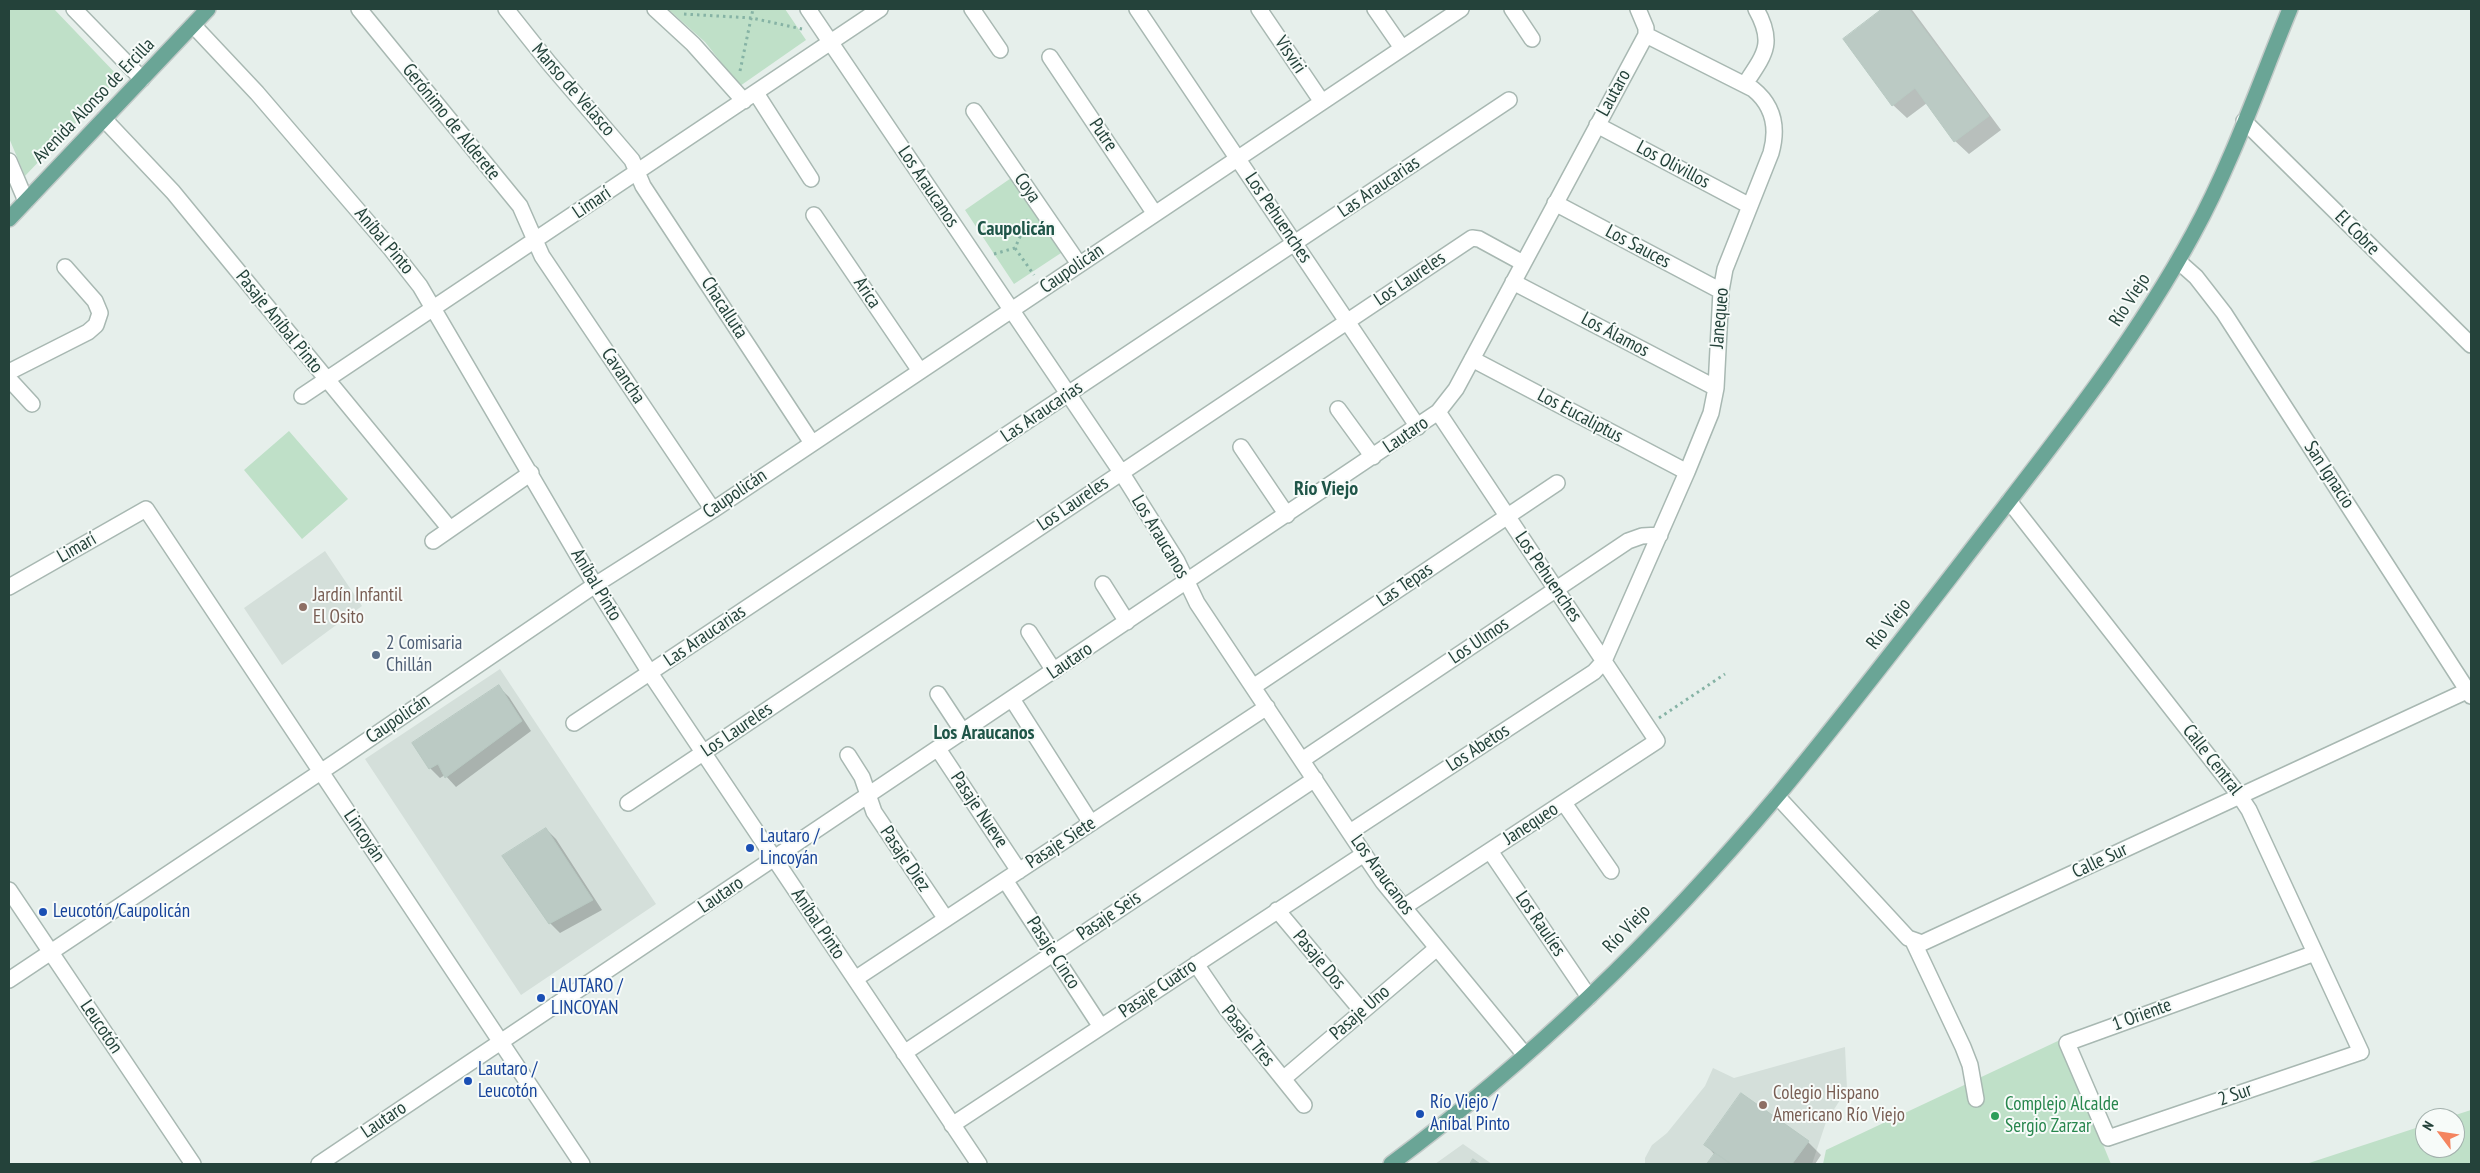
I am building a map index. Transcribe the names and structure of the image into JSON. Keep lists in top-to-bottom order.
{
  "streets": {
    "main road": ["Avenida Alonso de Ercilla", "Río Viejo"],
    "street": [
      "Visviri",
      "Manso de Velasco",
      "Lautaro",
      "Gerónimo de Alderete",
      "Putre",
      "Los Olivillos",
      "Los Araucanos",
      "Las Araucarias",
      "Coya",
      "Limarí",
      "Los Pehuenches",
      "El Cobre",
      "Aníbal Pinto",
      "Los Sauces",
      "Caupolicán",
      "Los Laureles",
      "Arica",
      "Chacalluta",
      "Janequeo",
      "Pasaje Aníbal Pinto",
      "Los Álamos",
      "Cavancha",
      "Los Eucaliptus",
      "San Ignacio",
      "Las Tepas",
      "Los Ulmos",
      "Los Abetos",
      "Calle Central",
      "Pasaje Nueve",
      "Lincoyán",
      "Pasaje Siete",
      "Pasaje Diez",
      "Calle Sur",
      "Pasaje Seis",
      "Los Raulíes",
      "Pasaje Cinco",
      "Pasaje Dos",
      "Pasaje Cuatro",
      "Pasaje Uno",
      "1 Oriente",
      "Leucotón",
      "Pasaje Tres",
      "2 Sur"
    ]
  },
  "crossings": [
    ["Visviri", "Caupolicán"],
    ["Manso de Velasco", "Limarí"],
    ["Manso de Velasco", "Chacalluta"],
    ["Lautaro", "Los Olivillos"],
    ["Lautaro", "Los Araucanos"],
    ["Lautaro", "Los Pehuenches"],
    ["Lautaro", "Aníbal Pinto"],
    ["Lautaro", "Los Sauces"],
    ["Lautaro", "Los Laureles"],
    ["Lautaro", "Janequeo"],
    ["Lautaro", "Los Álamos"],
    ["Lautaro", "Los Eucaliptus"],
    ["Lautaro", "Pasaje Nueve"],
    ["Lautaro", "Lincoyán"],
    ["Lautaro", "Pasaje Diez"],
    ["Avenida Alonso de Ercilla", "Aníbal Pinto"],
    ["Avenida Alonso de Ercilla", "Pasaje Aníbal Pinto"],
    ["Gerónimo de Alderete", "Limarí"],
    ["Gerónimo de Alderete", "Cavancha"],
    ["Putre", "Caupolicán"],
    ["Los Olivillos", "Janequeo"],
    ["Los Araucanos", "Las Araucarias"],
    ["Los Araucanos", "Limarí"],
    ["Los Araucanos", "Caupolicán"],
    ["Los Araucanos", "Los Laureles"],
    ["Los Araucanos", "Río Viejo"],
    ["Los Araucanos", "Janequeo"],
    ["Los Araucanos", "Las Tepas"],
    ["Los Araucanos", "Los Ulmos"],
    ["Los Araucanos", "Los Abetos"],
    ["Los Araucanos", "Pasaje Siete"],
    ["Los Araucanos", "Pasaje Seis"],
    ["Los Araucanos", "Pasaje Cuatro"],
    ["Los Araucanos", "Pasaje Uno"],
    ["Las Araucarias", "Los Pehuenches"],
    ["Las Araucarias", "Aníbal Pinto"],
    ["Coya", "Caupolicán"],
    ["Limarí", "Aníbal Pinto"],
    ["Limarí", "Chacalluta"],
    ["Limarí", "Pasaje Aníbal Pinto"],
    ["Limarí", "Cavancha"],
    ["Limarí", "Lincoyán"],
    ["Los Pehuenches", "Caupolicán"],
    ["Los Pehuenches", "Los Laureles"],
    ["Los Pehuenches", "Janequeo"],
    ["Los Pehuenches", "Las Tepas"],
    ["Los Pehuenches", "Los Ulmos"],
    ["Los Pehuenches", "Los Abetos"],
    ["El Cobre", "Río Viejo"],
    ["Aníbal Pinto", "Caupolicán"],
    ["Aníbal Pinto", "Los Laureles"],
    ["Aníbal Pinto", "Pasaje Siete"],
    ["Aníbal Pinto", "Pasaje Seis"],
    ["Aníbal Pinto", "Pasaje Cuatro"],
    ["Los Sauces", "Janequeo"],
    ["Caupolicán", "Arica"],
    ["Caupolicán", "Chacalluta"],
    ["Caupolicán", "Cavancha"],
    ["Caupolicán", "Lincoyán"],
    ["Caupolicán", "Leucotón"],
    ["Río Viejo", "San Ignacio"],
    ["Río Viejo", "Calle Central"],
    ["Río Viejo", "Los Raulíes"],
    ["Janequeo", "Los Álamos"],
    ["Janequeo", "Los Eucaliptus"],
    ["Janequeo", "Los Ulmos"],
    ["Janequeo", "Los Abetos"],
    ["Janequeo", "Los Raulíes"],
    ["San Ignacio", "Calle Sur"],
    ["Calle Central", "Calle Sur"],
    ["Calle Central", "1 Oriente"],
    ["Calle Central", "2 Sur"],
    ["Pasaje Nueve", "Pasaje Siete"],
    ["Pasaje Siete", "Pasaje Diez"],
    ["Pasaje Siete", "Pasaje Cinco"],
    ["Pasaje Seis", "Pasaje Cinco"],
    ["Pasaje Cinco", "Pasaje Cuatro"],
    ["Pasaje Dos", "Pasaje Cuatro"],
    ["Pasaje Dos", "Pasaje Uno"],
    ["Pasaje Cuatro", "Pasaje Tres"],
    ["Pasaje Uno", "Pasaje Tres"],
    ["1 Oriente", "2 Sur"]
  ],
  "districts": ["Caupolicán", "Río Viejo", "Los Araucanos"],
  "places": [
    "Jardín Infantil El Osito",
    "2 Comisaria Chillán",
    "Lautaro / Lincoyán",
    "Leucotón/Caupolicán",
    "LAUTARO / LINCOYAN",
    "Lautaro / Leucotón",
    "Colegio Hispano Americano Río Viejo",
    "Río Viejo / Aníbal Pinto",
    "Complejo Alcalde Sergio Zarzar"
  ],
  "north": "top left"
}
